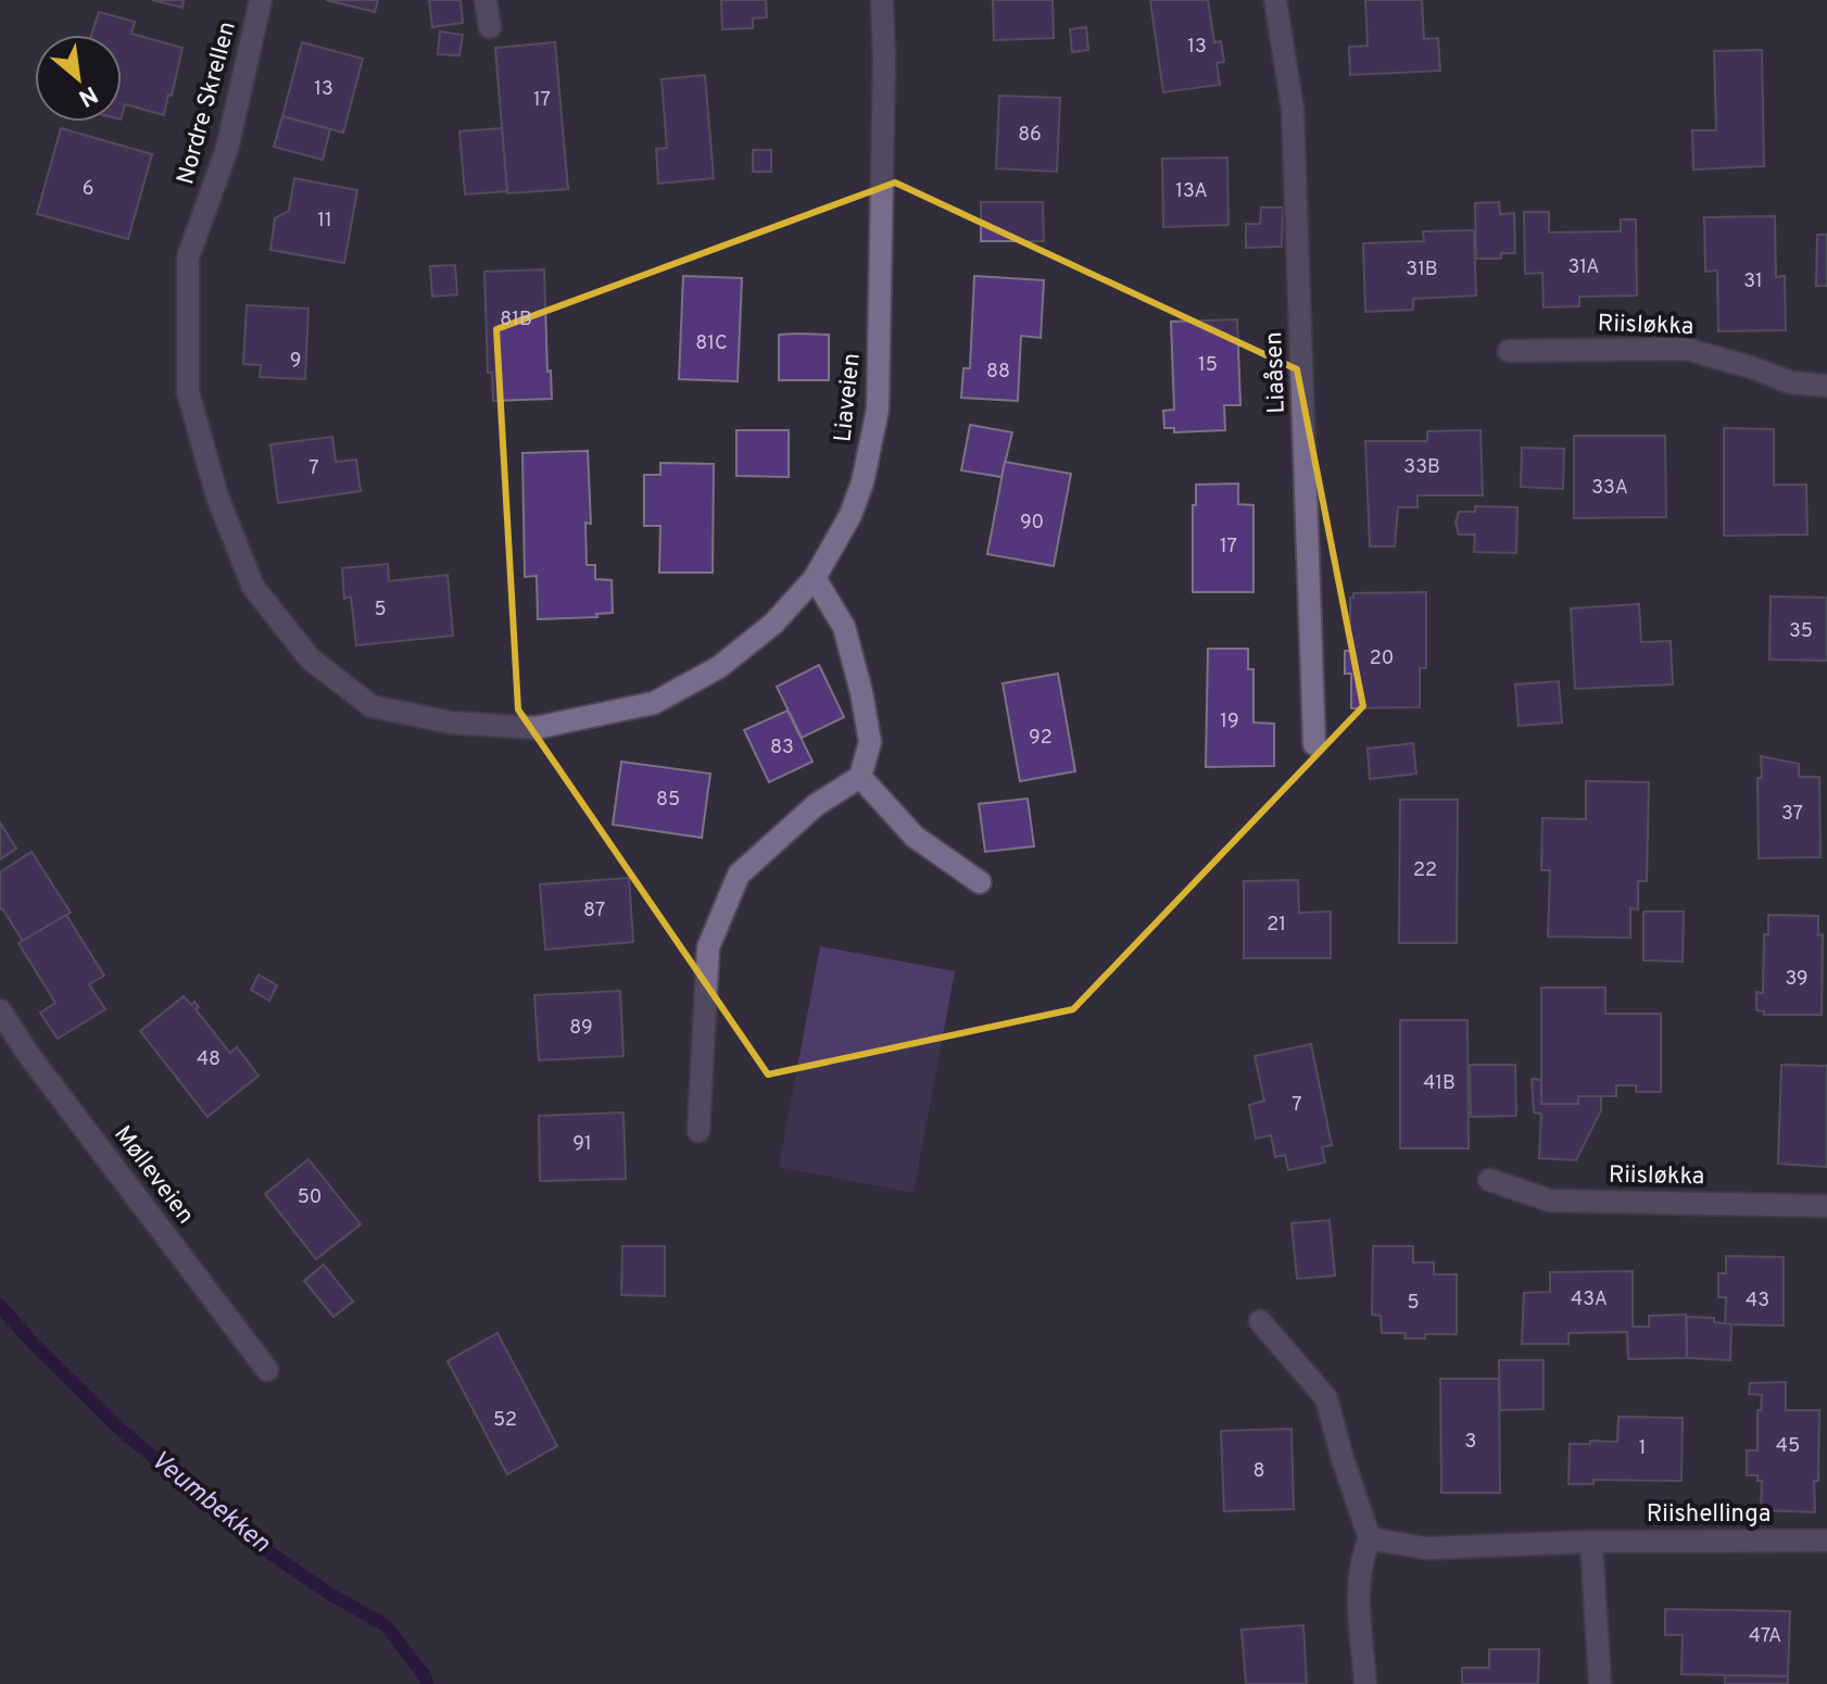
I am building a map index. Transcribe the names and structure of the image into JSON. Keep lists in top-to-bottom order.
{
  "streets": {
    "street": [
      "Nordre Skrellen",
      "Riisløkka",
      "Liaåsen",
      "Liaveien",
      "Mølleveien",
      "Riishellinga"
    ]
  },
  "crossings": [
    ["Nordre Skrellen", "Liaveien"]
  ],
  "water": ["Veumbekken"],
  "house_numbers": [
    "13",
    "13",
    "17",
    "86",
    "6",
    "13A",
    "11",
    "31A",
    "31B",
    "31",
    "81B",
    "81C",
    "9",
    "15",
    "88",
    "33B",
    "7",
    "33A",
    "90",
    "17",
    "5",
    "35",
    "20",
    "19",
    "92",
    "83",
    "85",
    "37",
    "22",
    "87",
    "21",
    "39",
    "89",
    "48",
    "41B",
    "7",
    "91",
    "50",
    "43A",
    "43",
    "5",
    "52",
    "3",
    "45",
    "1",
    "8",
    "47A"
  ],
  "north": "bottom right"
}
